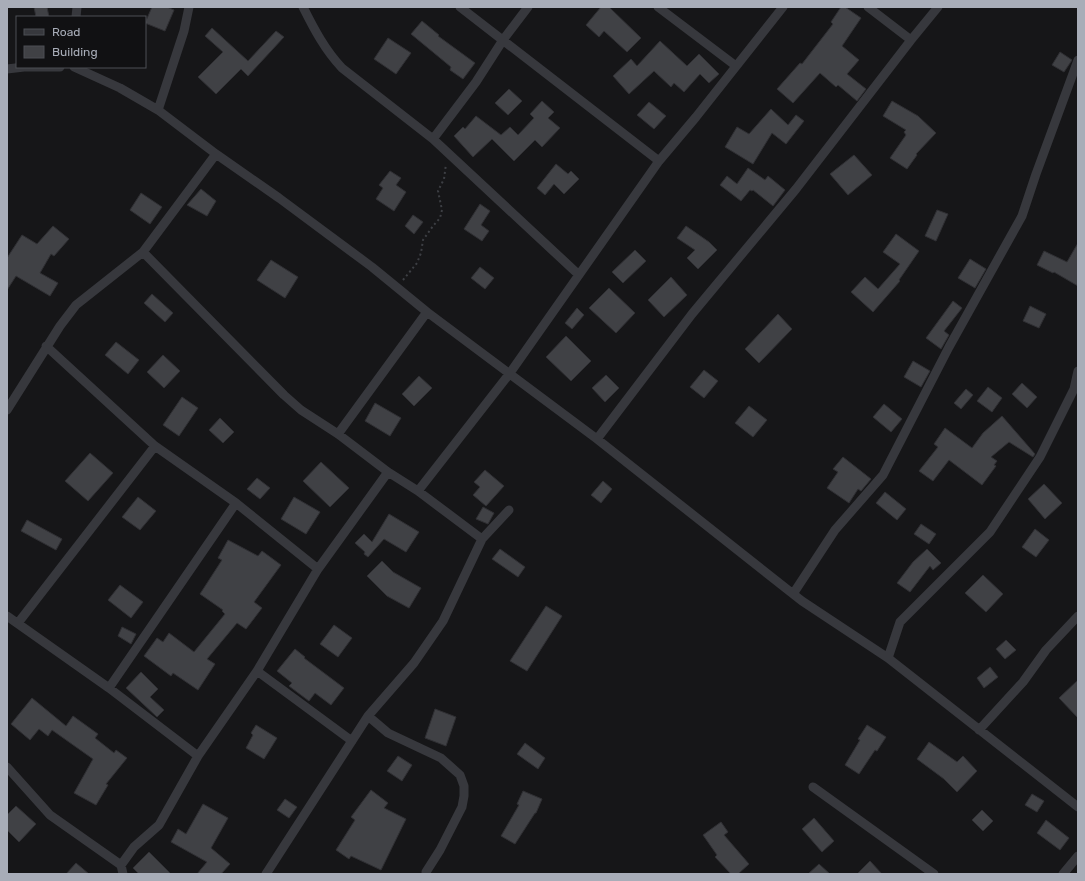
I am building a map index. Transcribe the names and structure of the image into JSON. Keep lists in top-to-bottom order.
{
  "legend": ["Road", "Building"]
}
